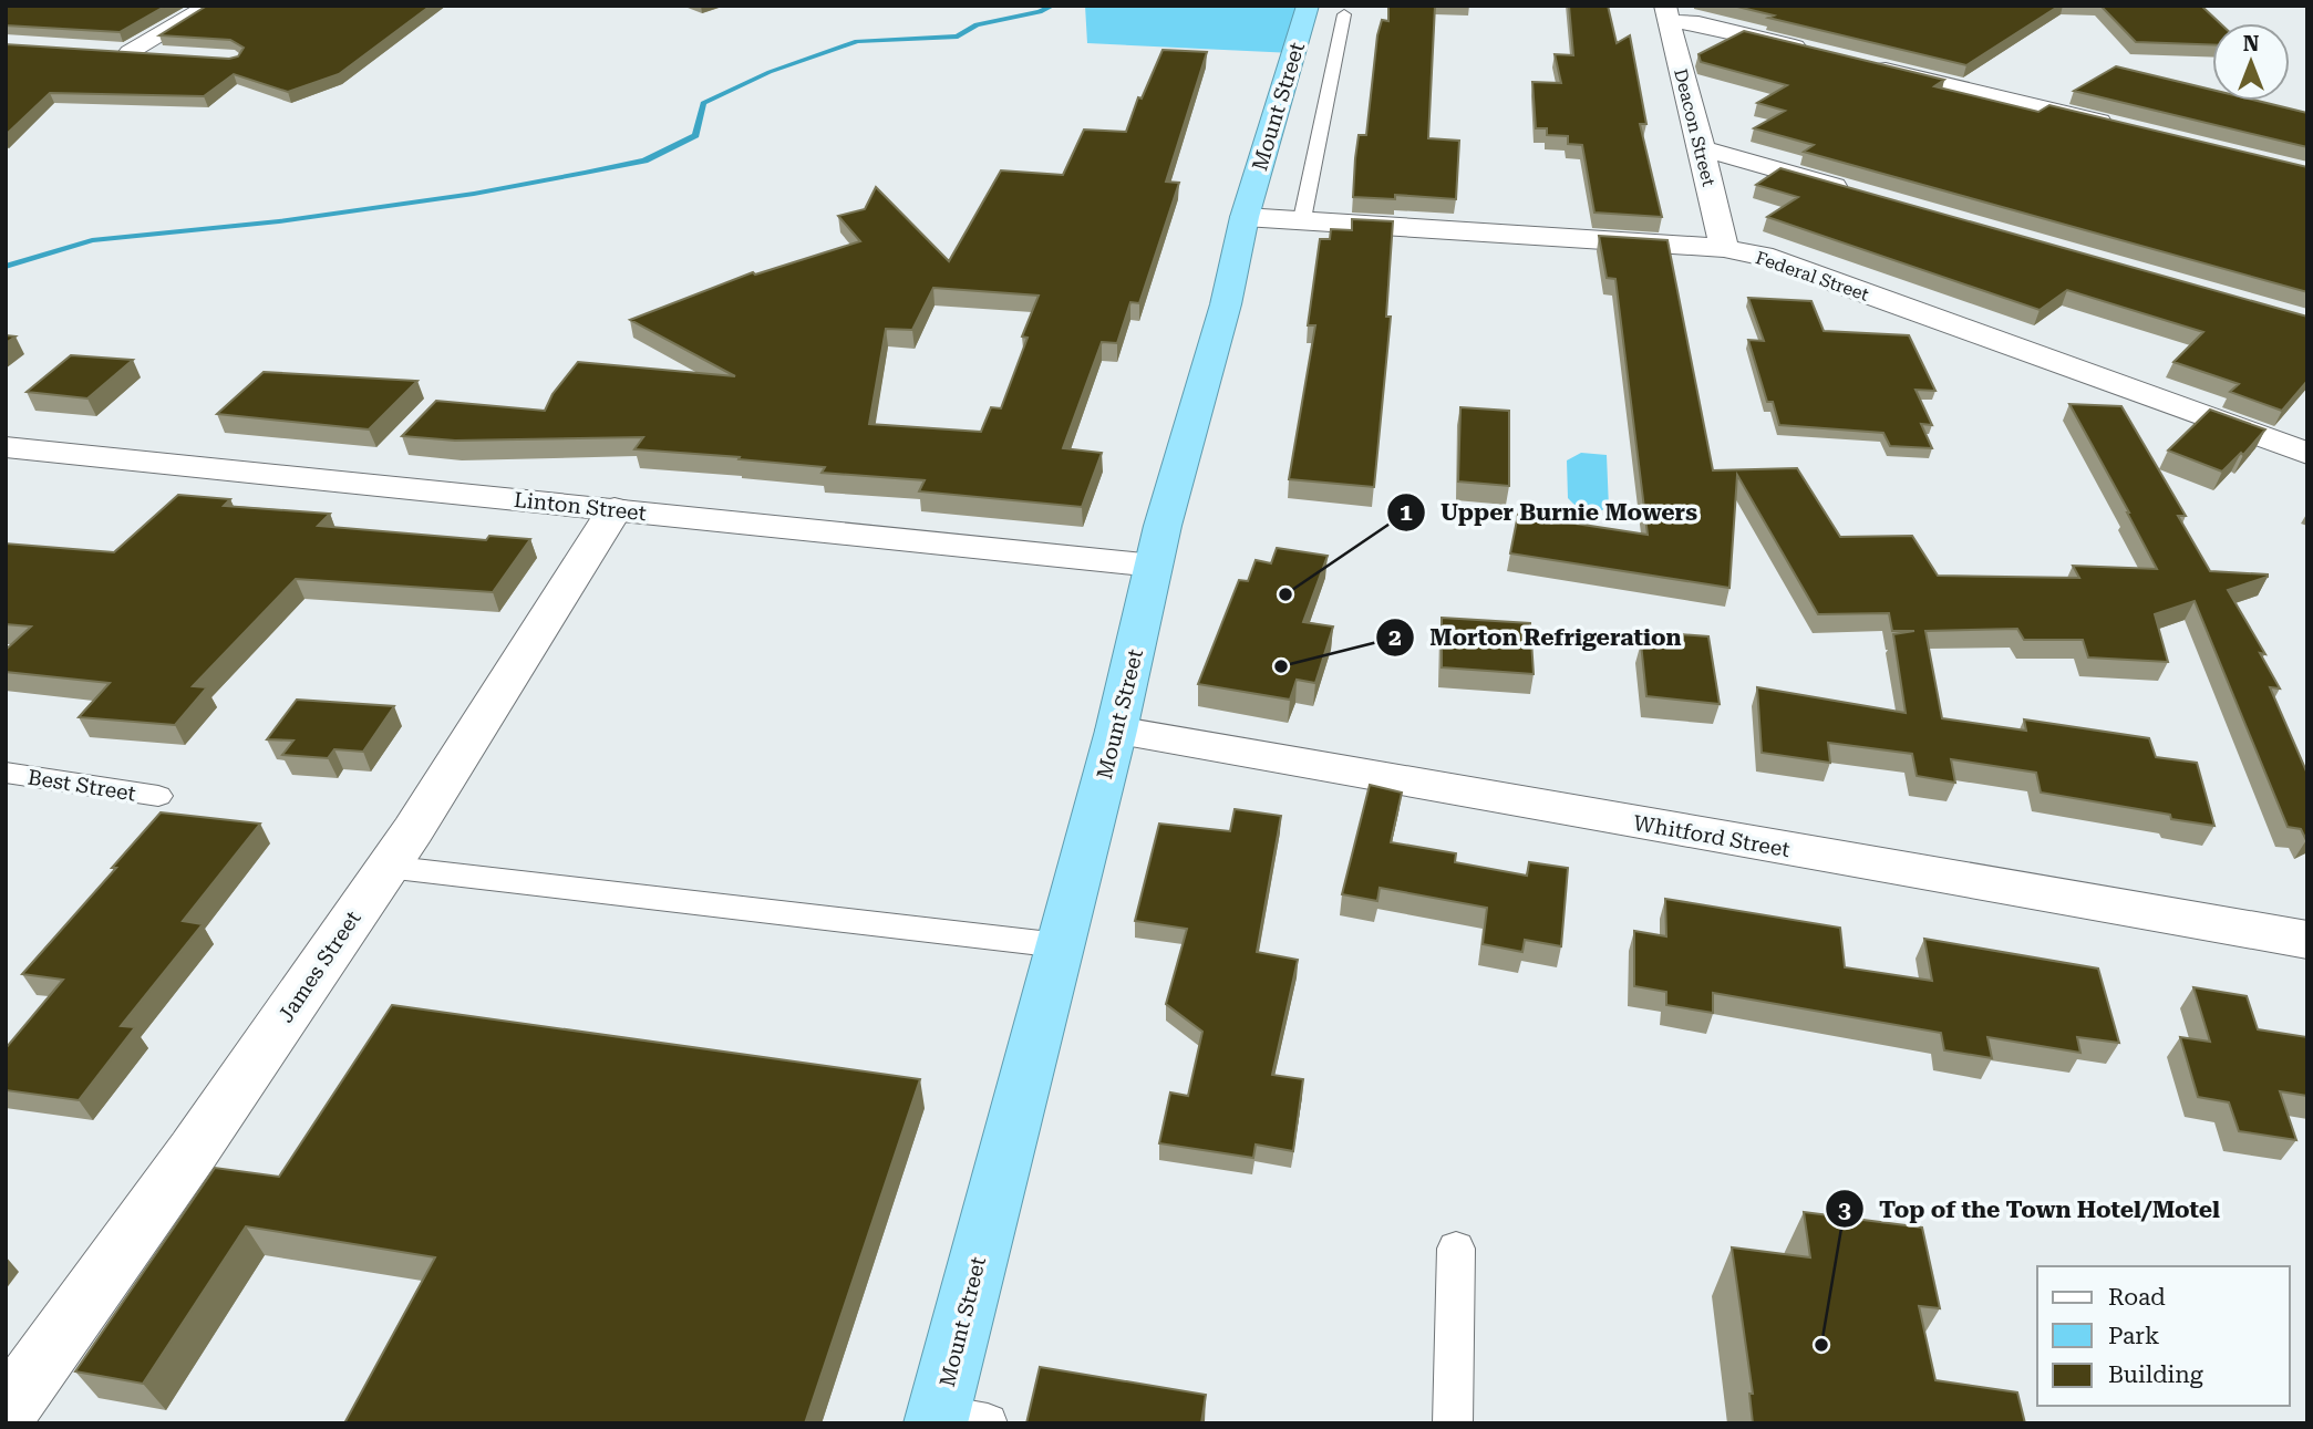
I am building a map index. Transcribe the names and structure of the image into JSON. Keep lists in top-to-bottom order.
{
  "streets": {
    "highway": ["Mount Street"],
    "street": [
      "Deacon Street",
      "Federal Street",
      "Linton Street",
      "Whitford Street",
      "James Street"
    ],
    "lane": ["Best Street"]
  },
  "crossings": [
    ["Mount Street", "Federal Street"],
    ["Mount Street", "Linton Street"],
    ["Mount Street", "Whitford Street"],
    ["Deacon Street", "Federal Street"],
    ["Linton Street", "James Street"]
  ],
  "places": ["Upper Burnie Mowers", "Morton Refrigeration", "Top of the Town Hotel/Motel"],
  "legend": ["Road", "Park", "Building"],
  "north": "top"
}
